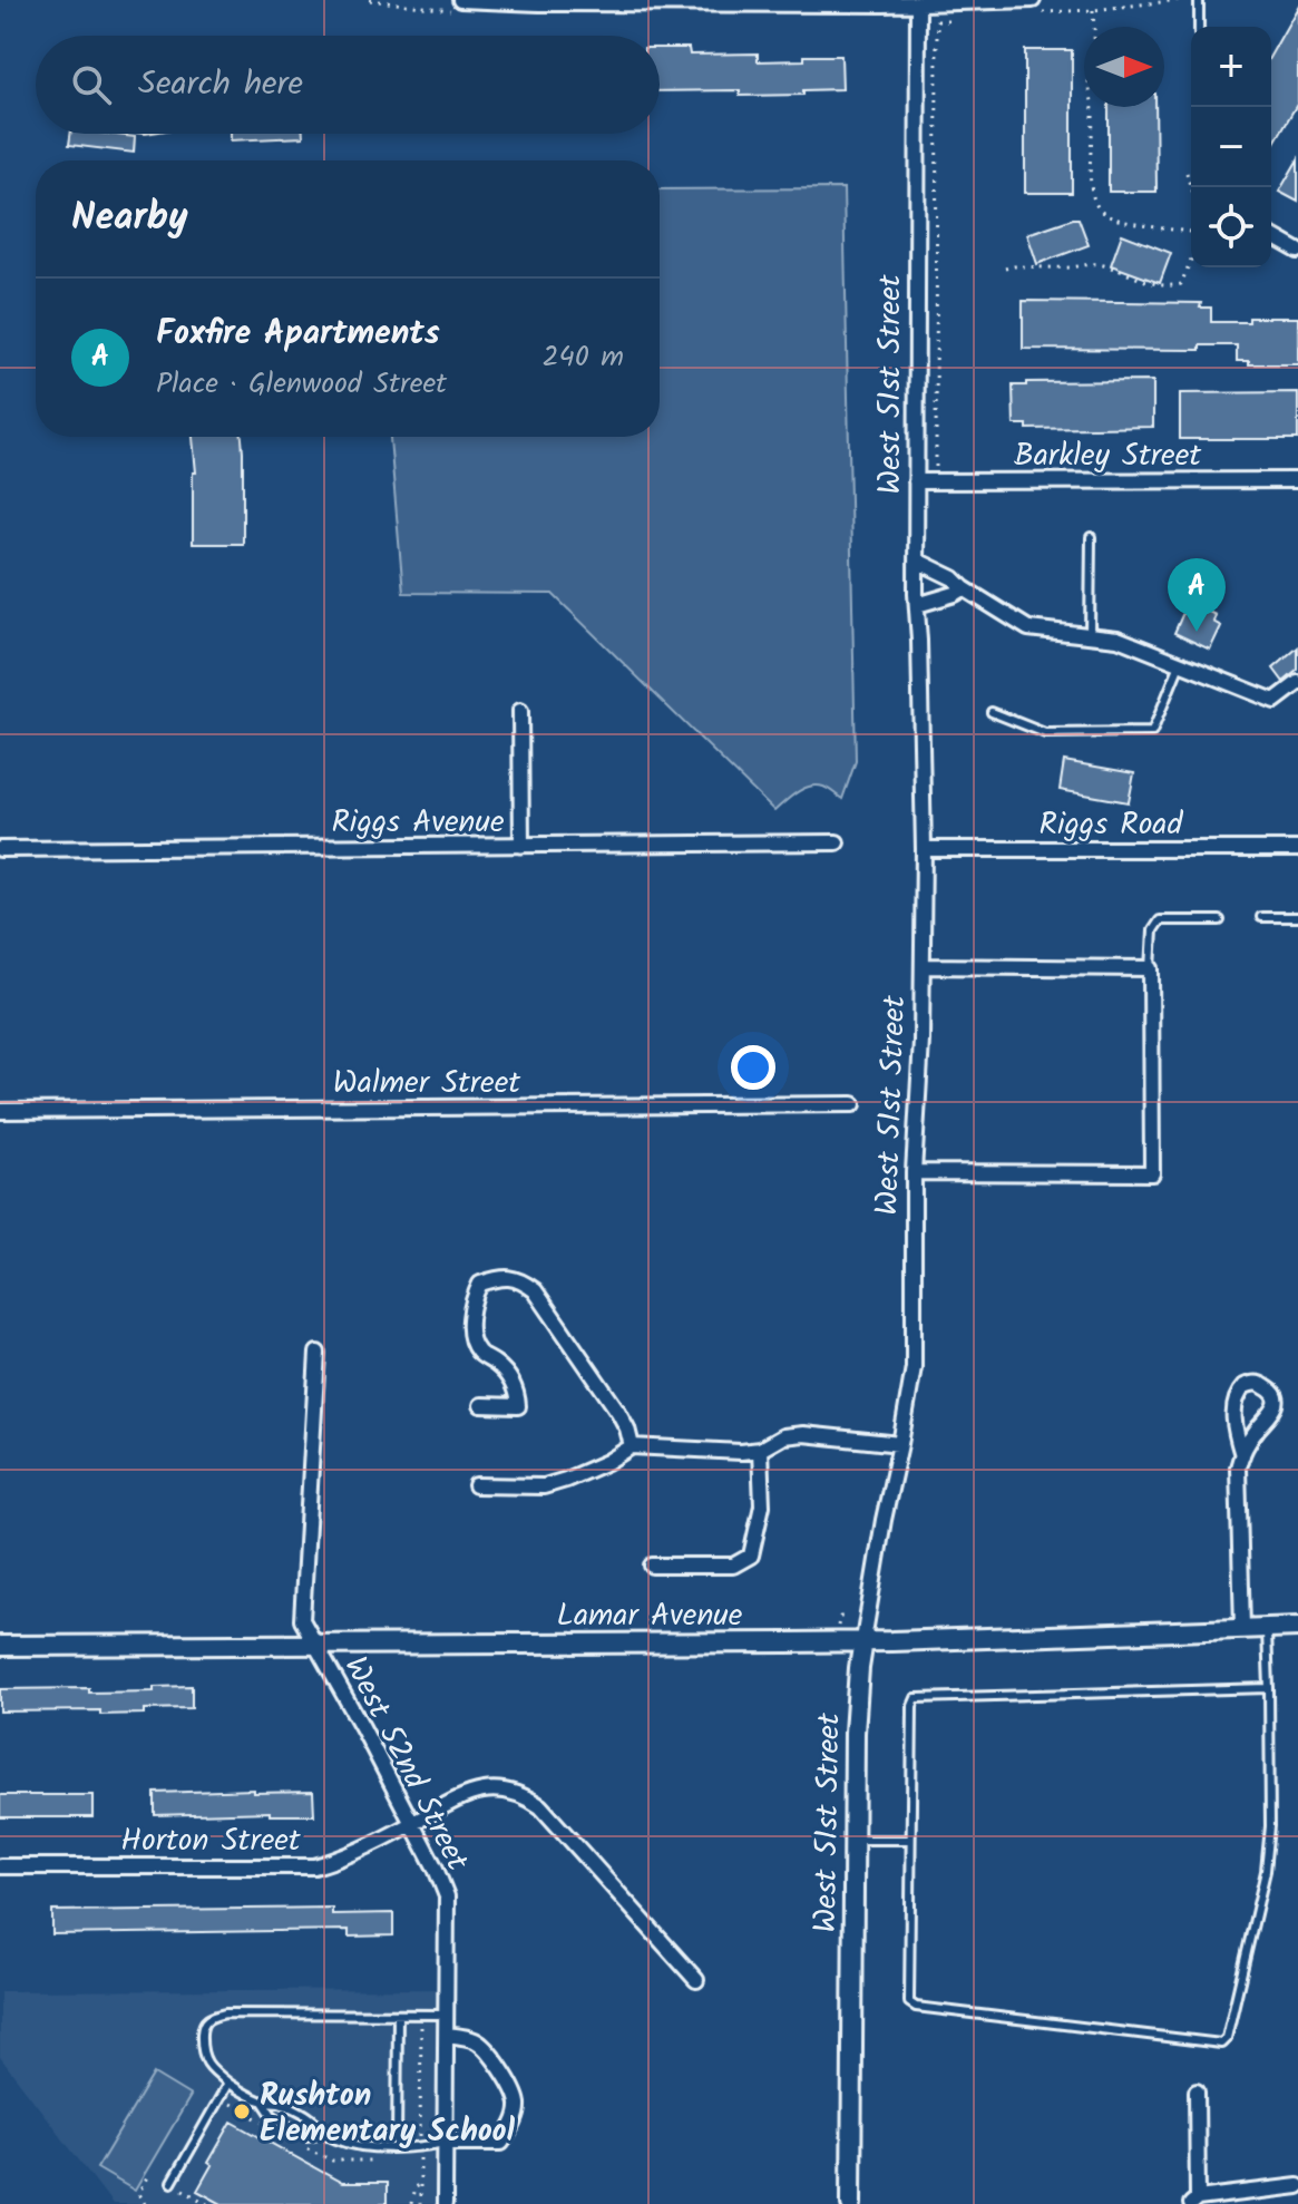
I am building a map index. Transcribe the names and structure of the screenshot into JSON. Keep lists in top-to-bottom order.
{
  "streets": {
    "street": [
      "West 51st Street",
      "Barkley Street",
      "Riggs Avenue",
      "Riggs Road",
      "Walmer Street",
      "Lamar Avenue",
      "West 52nd Street",
      "Horton Street"
    ]
  },
  "crossings": [
    ["West 51st Street", "Barkley Street"],
    ["West 51st Street", "Riggs Road"],
    ["West 51st Street", "Lamar Avenue"],
    ["Lamar Avenue", "West 52nd Street"],
    ["West 52nd Street", "Horton Street"]
  ],
  "places": ["Rushton Elementary School"],
  "north": "right",
  "page": {
    "map_buttons": ["+", "−"],
    "search": "Search here",
    "heading": "Nearby",
    "list": [
      {
        "mark": "A",
        "name": "Foxfire Apartments",
        "note": "Place · Glenwood Street",
        "value": "240 m"
      }
    ],
    "pins": "A"
  }
}
